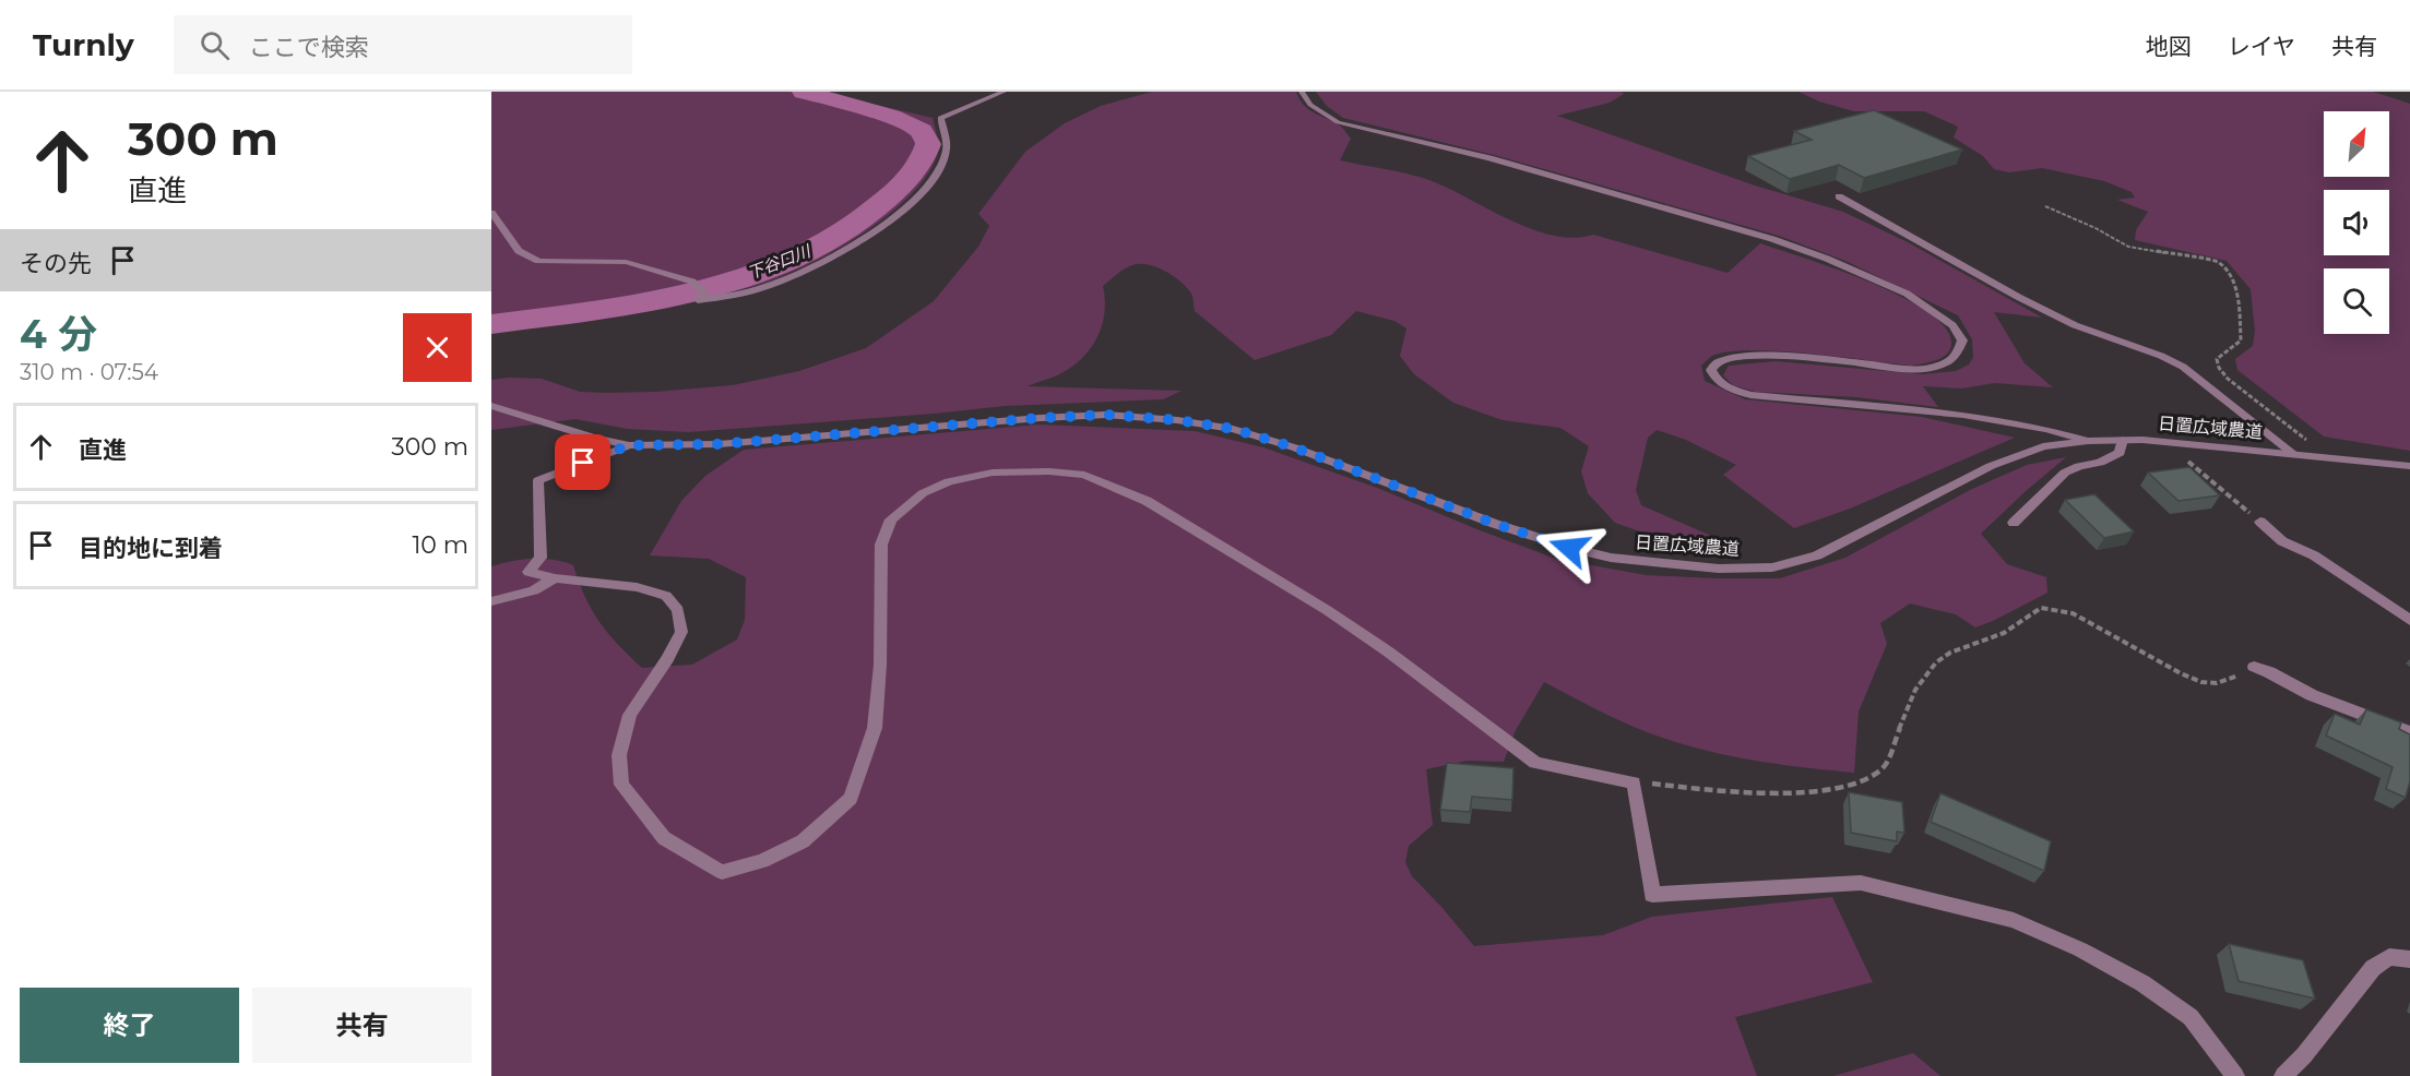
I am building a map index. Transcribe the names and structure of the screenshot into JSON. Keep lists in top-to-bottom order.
{
  "streets": {
    "street": ["日置広域農道"]
  },
  "water": ["下谷口川"],
  "north": "top right",
  "page": {
    "header": "Turnly",
    "search": "ここで検索",
    "nav": ["地図", "レイヤ", "共有"],
    "turn": ["300 m", "直進"],
    "then": "その先",
    "heading": ["4 分", "310 m · 07:54"],
    "list": [
      {
        "name": "直進",
        "value": "300 m"
      },
      {
        "name": "目的地に到着",
        "value": "10 m"
      }
    ],
    "buttons": ["終了", "共有"]
  }
}
